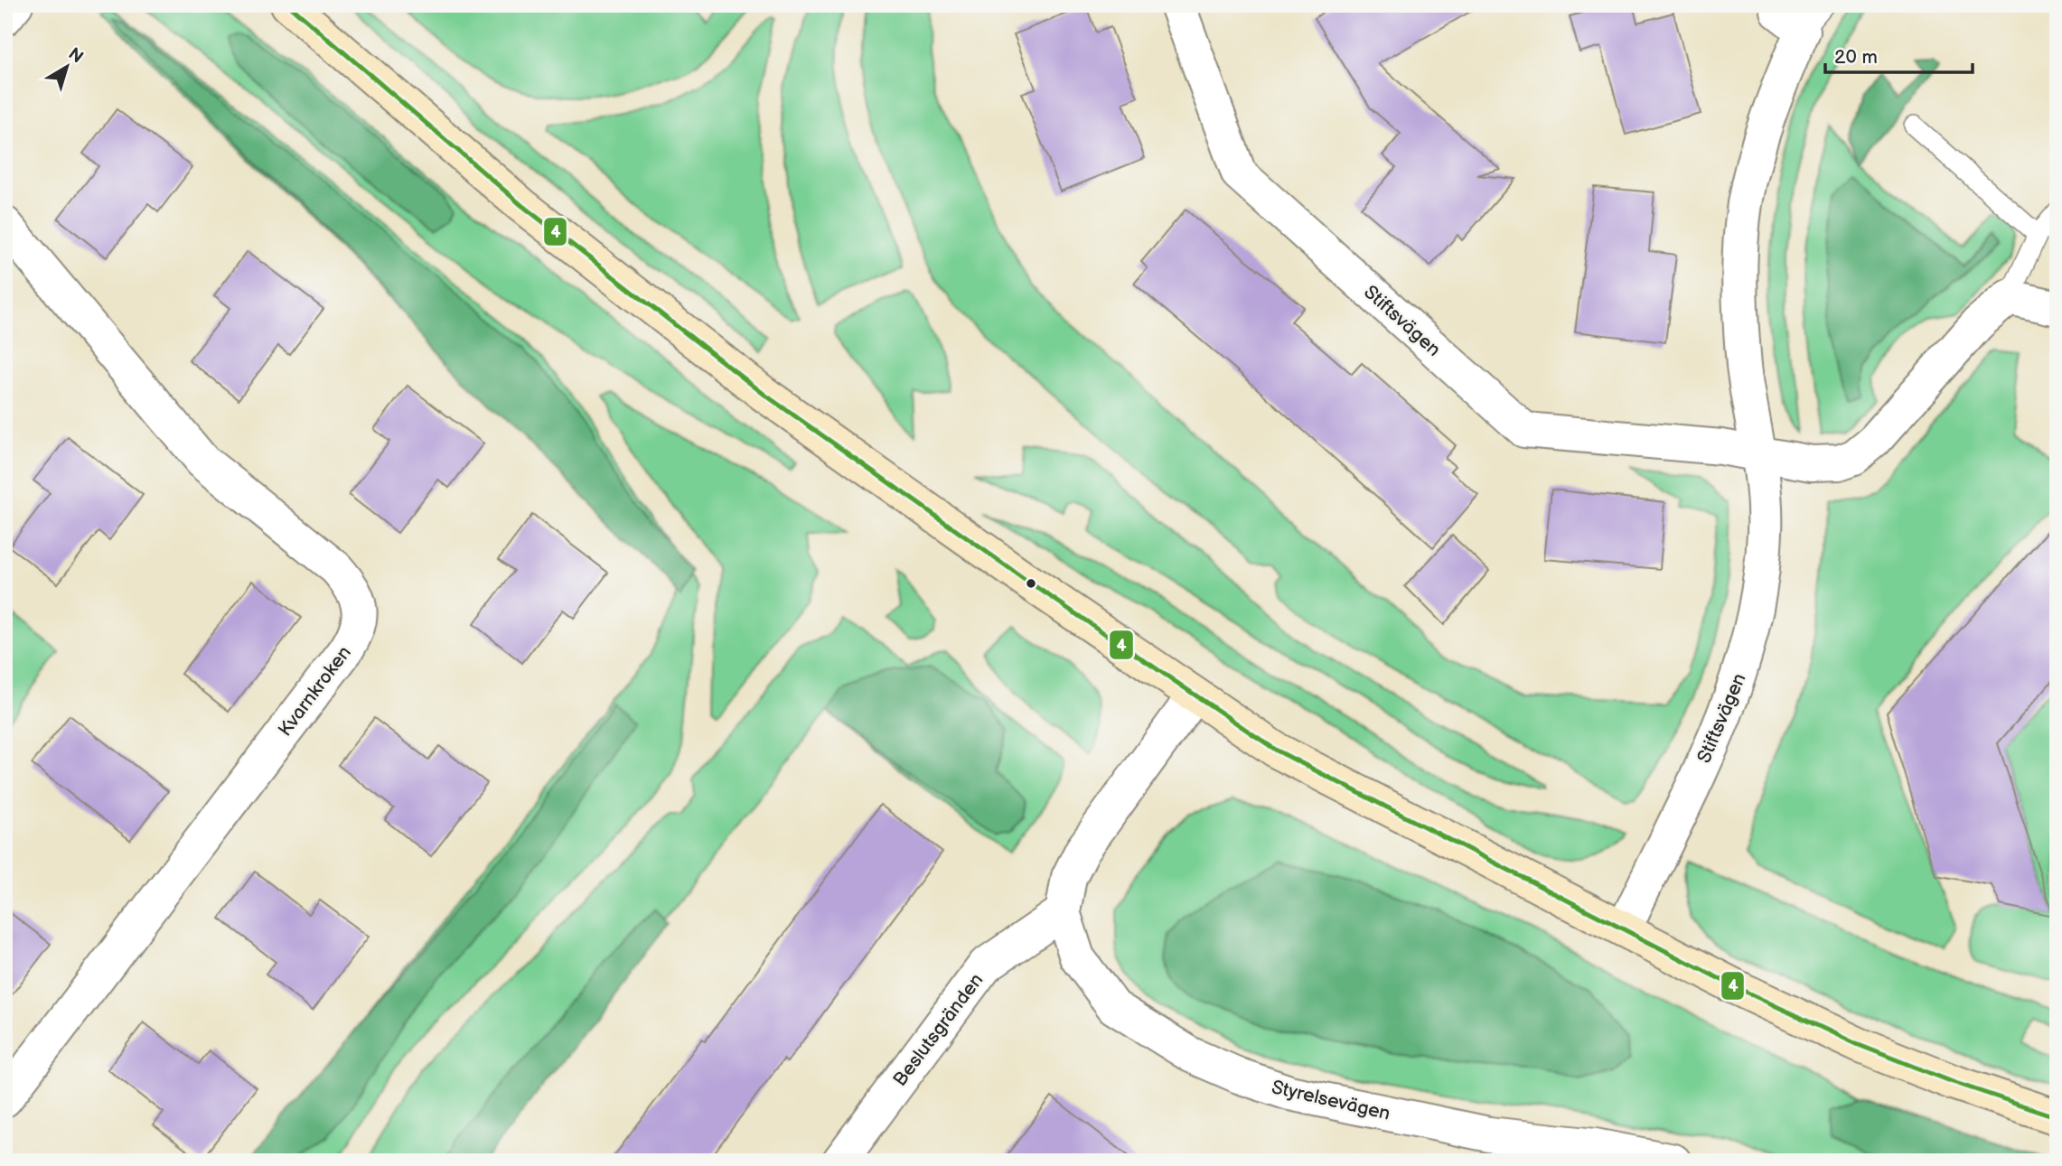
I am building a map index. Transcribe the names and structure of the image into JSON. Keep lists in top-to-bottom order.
{
  "streets": {
    "street": [
      "Stiftsvägen",
      "Kvarnkroken",
      "Beslutsgränden",
      "Styrelsevägen"
    ]
  },
  "crossings": [
    ["Beslutsgränden", "Styrelsevägen"]
  ],
  "lines": ["transit line 4"],
  "scale_bar": "20 m",
  "north": "top right"
}
